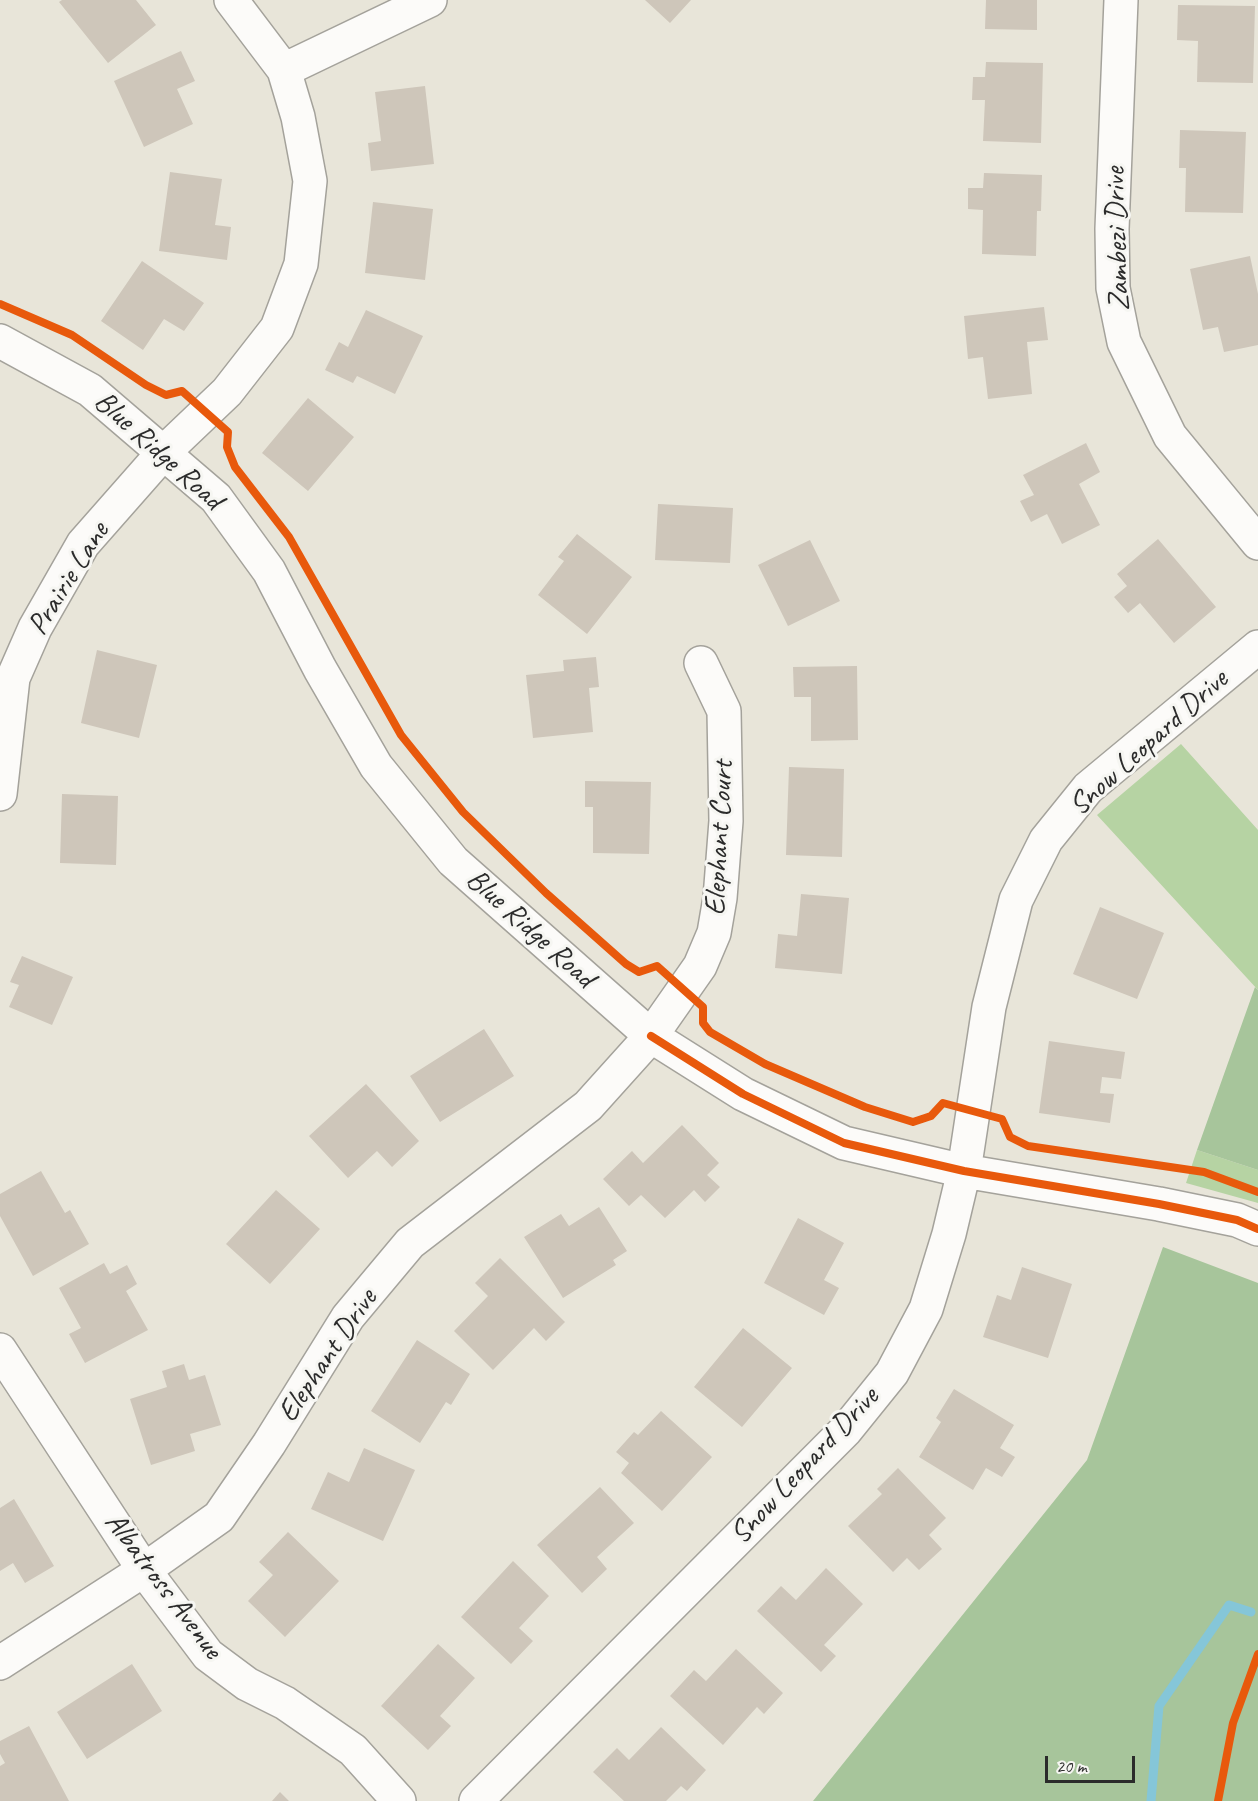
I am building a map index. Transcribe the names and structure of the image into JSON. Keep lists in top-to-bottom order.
{
  "streets": {
    "street": [
      "Zambezi Drive",
      "Blue Ridge Road",
      "Prairie Lane",
      "Snow Leopard Drive",
      "Elephant Court",
      "Elephant Drive",
      "Albatross Avenue"
    ]
  },
  "crossings": [
    ["Blue Ridge Road", "Prairie Lane"],
    ["Blue Ridge Road", "Snow Leopard Drive"],
    ["Blue Ridge Road", "Elephant Court"],
    ["Blue Ridge Road", "Elephant Drive"],
    ["Elephant Court", "Elephant Drive"],
    ["Elephant Drive", "Albatross Avenue"]
  ],
  "scale_bar": "20 m"
}
